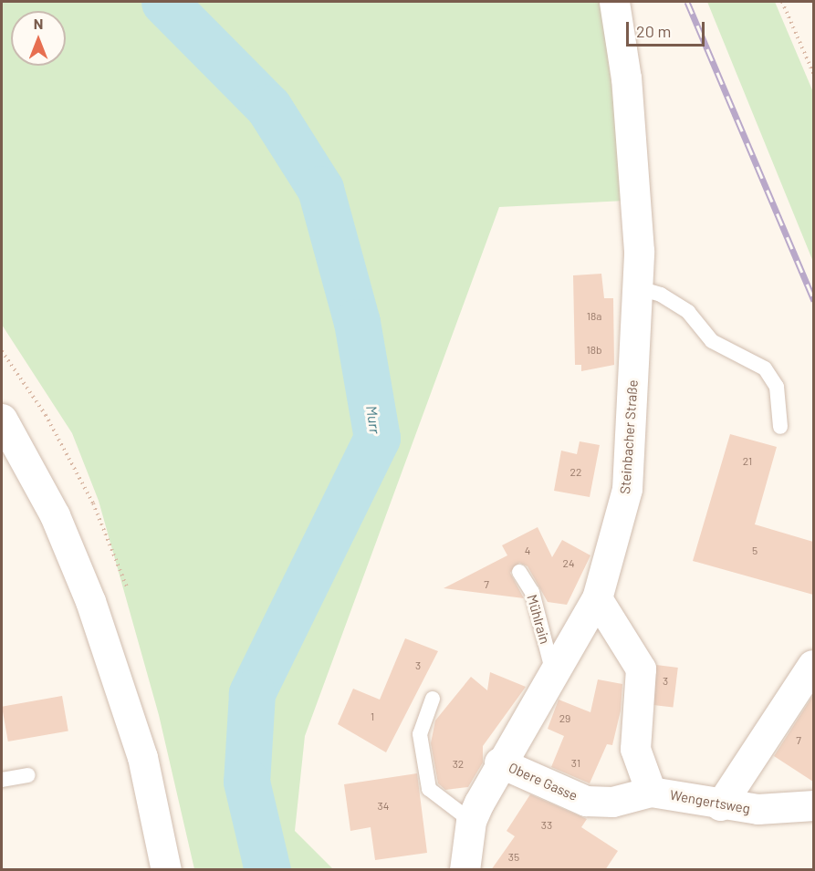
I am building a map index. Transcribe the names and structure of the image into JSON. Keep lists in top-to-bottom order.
{
  "streets": {
    "street": ["Steinbacher Straße", "Obere Gasse", "Wengertsweg"],
    "lane": ["Mühlrain"]
  },
  "crossings": [
    ["Steinbacher Straße", "Mühlrain"],
    ["Steinbacher Straße", "Obere Gasse"],
    ["Steinbacher Straße", "Wengertsweg"],
    ["Obere Gasse", "Wengertsweg"]
  ],
  "water": ["Murr"],
  "house_numbers": [
    "18a",
    "18b",
    "21",
    "22",
    "4",
    "5",
    "24",
    "7",
    "3",
    "3",
    "1",
    "29",
    "7",
    "31",
    "32",
    "34",
    "33",
    "35"
  ],
  "scale_bar": "20 m",
  "north": "top"
}
